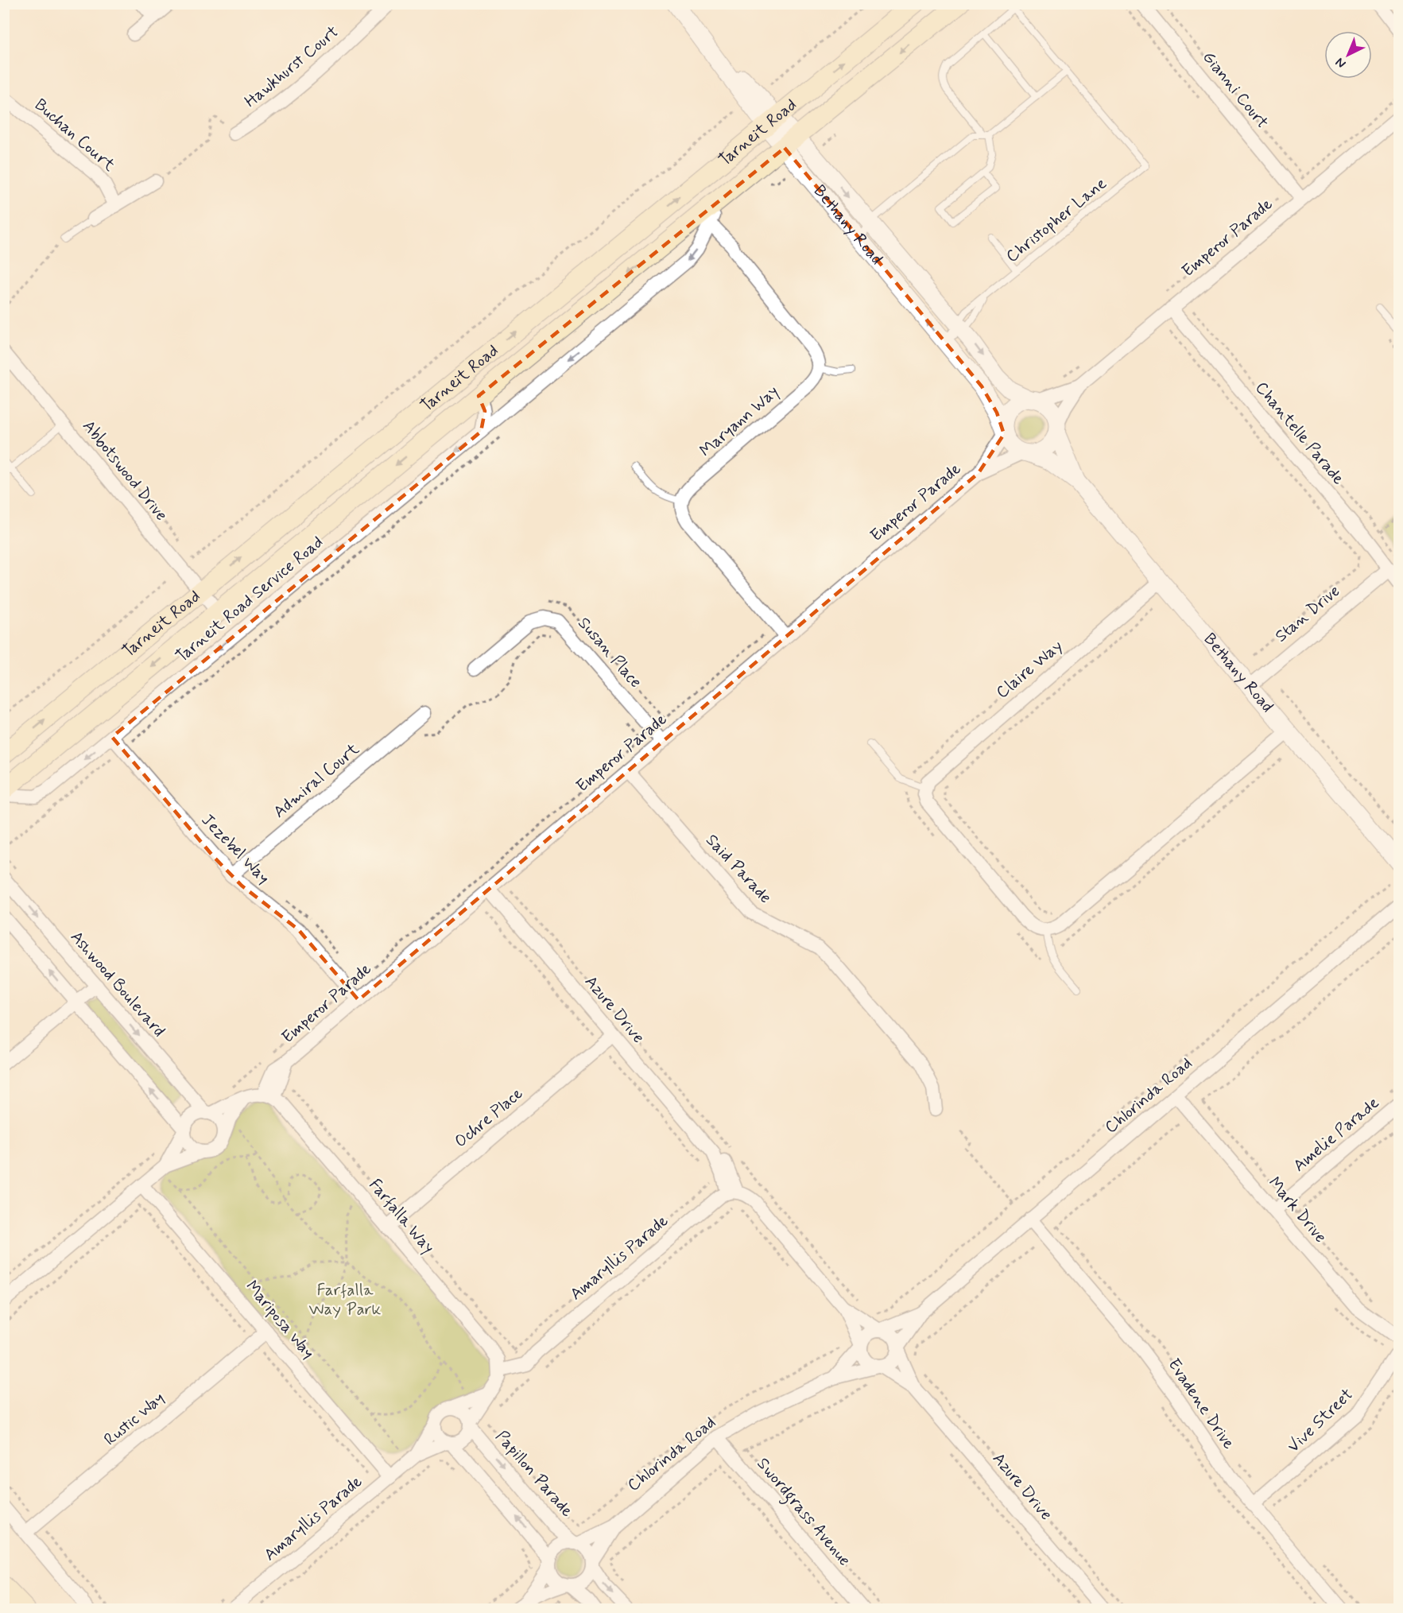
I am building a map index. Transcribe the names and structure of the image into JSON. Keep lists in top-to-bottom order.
{
  "streets": {
    "main road": ["Tarneit Road"],
    "street": [
      "Hawkhurst Court",
      "Gianni Court",
      "Buchan Court",
      "Bethany Road",
      "Emperor Parade",
      "Maryann Way",
      "Chantelle Parade",
      "Abbotswood Drive",
      "Tarneit Road Service Road",
      "Stan Drive",
      "Susan Place",
      "Claire Way",
      "Admiral Court",
      "Jezebel Way",
      "Said Parade",
      "Ashwood Boulevard",
      "Azure Drive",
      "Chlorinda Road",
      "Ochre Place",
      "Amelie Parade",
      "Mark Drive",
      "Farfalla Way",
      "Amaryllis Parade",
      "Mariposa Way",
      "Evadene Drive",
      "Rustic Way",
      "Vive Street",
      "Papillon Parade",
      "Swordgrass Avenue"
    ],
    "lane": ["Christopher Lane"]
  },
  "crossings": [
    ["Gianni Court", "Emperor Parade"],
    ["Tarneit Road", "Bethany Road"],
    ["Tarneit Road", "Abbotswood Drive"],
    ["Tarneit Road", "Tarneit Road Service Road"],
    ["Christopher Lane", "Bethany Road"],
    ["Bethany Road", "Emperor Parade"],
    ["Bethany Road", "Stan Drive"],
    ["Bethany Road", "Claire Way"],
    ["Emperor Parade", "Chantelle Parade"],
    ["Emperor Parade", "Susan Place"],
    ["Emperor Parade", "Jezebel Way"],
    ["Emperor Parade", "Said Parade"],
    ["Emperor Parade", "Azure Drive"],
    ["Emperor Parade", "Farfalla Way"],
    ["Chantelle Parade", "Stan Drive"],
    ["Tarneit Road Service Road", "Jezebel Way"],
    ["Admiral Court", "Jezebel Way"],
    ["Azure Drive", "Chlorinda Road"],
    ["Azure Drive", "Ochre Place"],
    ["Azure Drive", "Amaryllis Parade"],
    ["Chlorinda Road", "Mark Drive"],
    ["Chlorinda Road", "Evadene Drive"],
    ["Chlorinda Road", "Papillon Parade"],
    ["Chlorinda Road", "Swordgrass Avenue"],
    ["Ochre Place", "Farfalla Way"],
    ["Amelie Parade", "Mark Drive"],
    ["Farfalla Way", "Amaryllis Parade"],
    ["Amaryllis Parade", "Mariposa Way"],
    ["Amaryllis Parade", "Papillon Parade"],
    ["Mariposa Way", "Rustic Way"],
    ["Evadene Drive", "Vive Street"]
  ],
  "one_way": ["Tarneit Road Service Road"],
  "parks": ["Farfalla Way Park"],
  "north": "bottom left"
}
